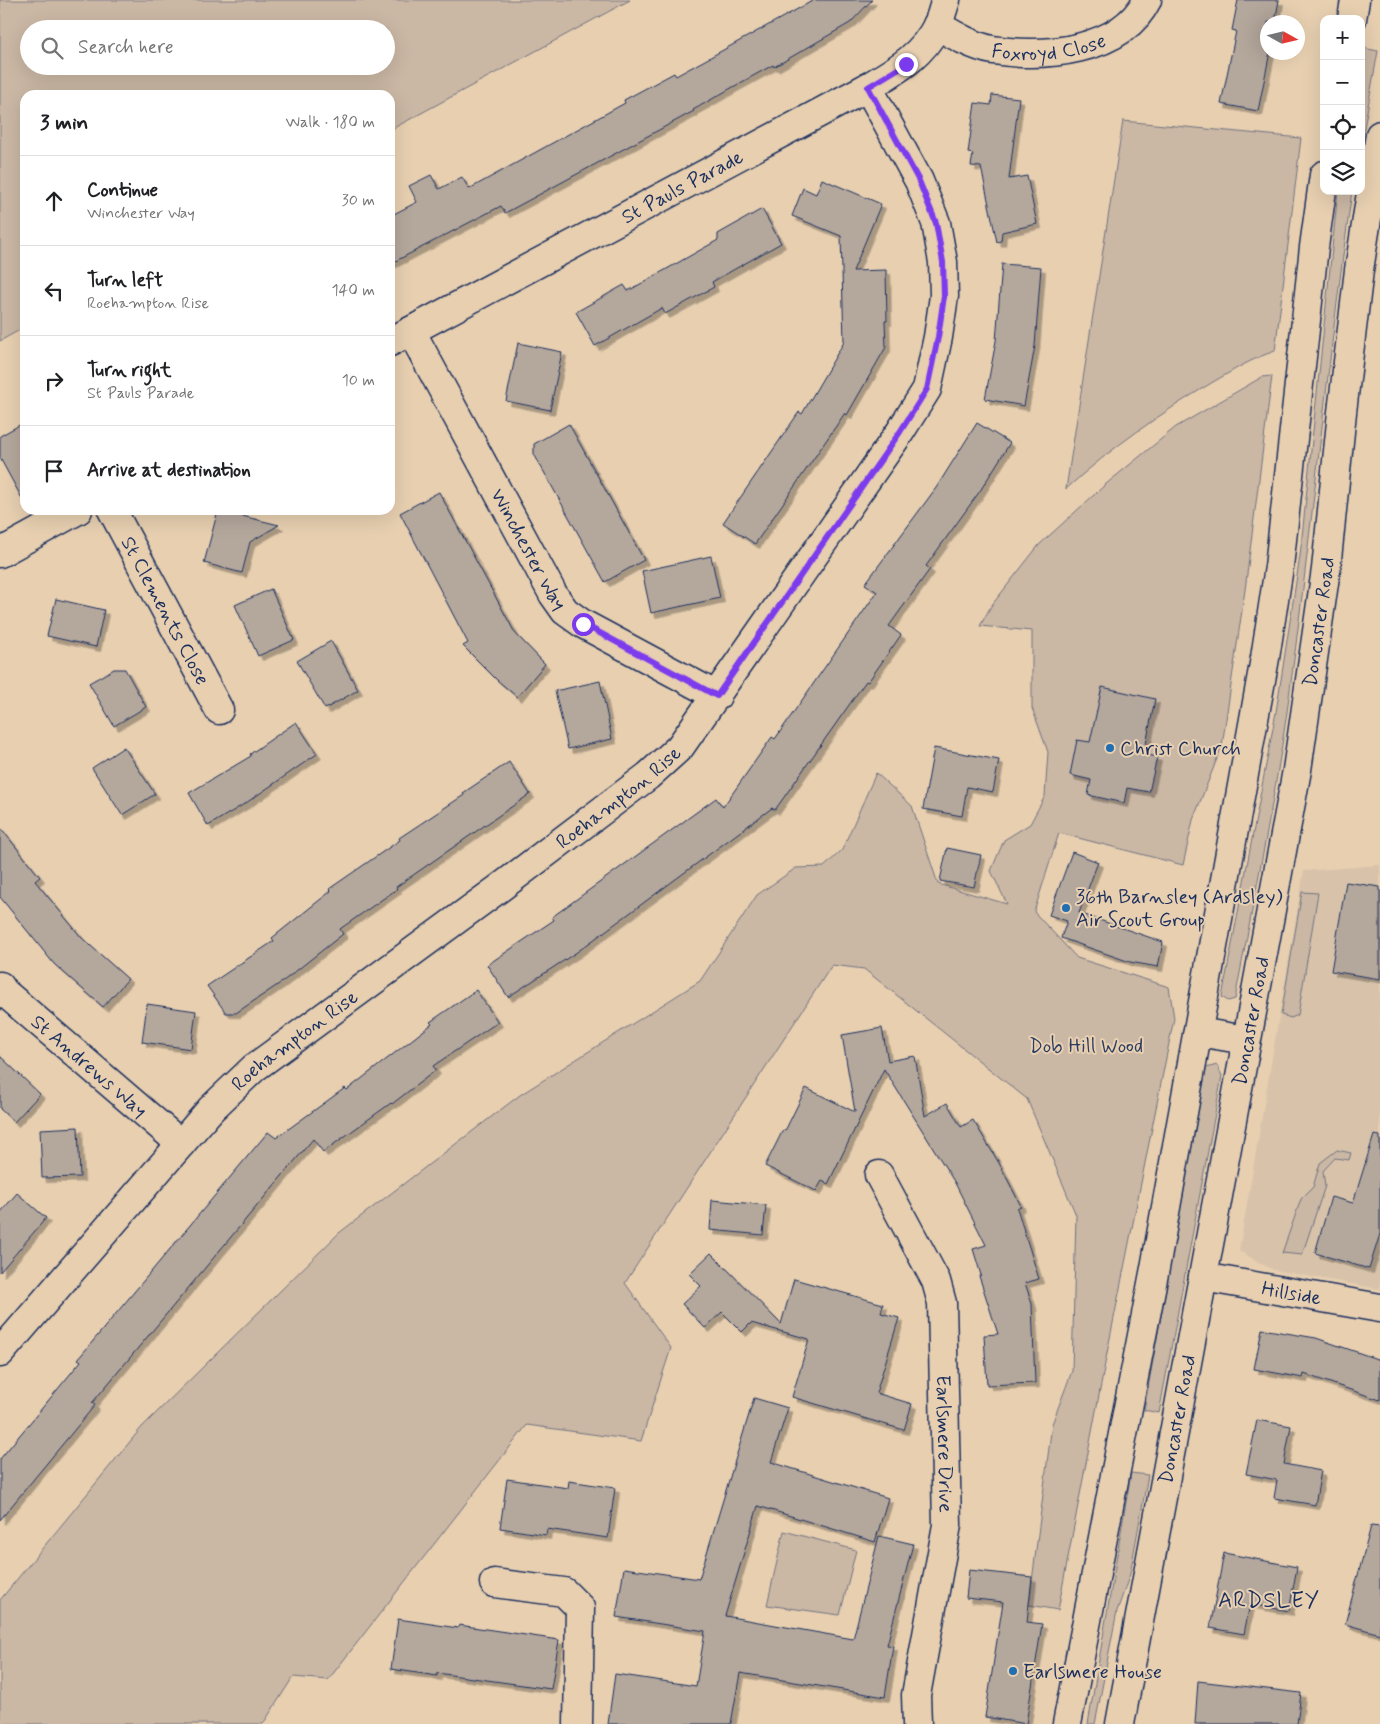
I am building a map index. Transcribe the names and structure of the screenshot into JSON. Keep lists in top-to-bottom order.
{
  "streets": {
    "main road": [
      "Foxroyd Close",
      "St Pauls Parade",
      "Winchester Way",
      "St Clements Close",
      "Doncaster Road",
      "Roehampton Rise",
      "St Andrews Way",
      "Hillside",
      "Earlsmere Drive"
    ]
  },
  "crossings": [
    ["Foxroyd Close", "St Pauls Parade"],
    ["St Pauls Parade", "Winchester Way"],
    ["St Pauls Parade", "Roehampton Rise"],
    ["Winchester Way", "Roehampton Rise"],
    ["Doncaster Road", "Hillside"],
    ["Roehampton Rise", "St Andrews Way"]
  ],
  "districts": ["ARDSLEY"],
  "parks": ["Dob Hill Wood"],
  "places": ["Christ Church", "36th Barnsley (Ardsley) Air Scout Group", "Earlsmere House"],
  "north": "right",
  "page": {
    "map_buttons": ["+", "−"],
    "search": "Search here",
    "heading": ["3 min", "Walk · 180 m"],
    "list": [
      ["Continue", "Winchester Way", "30 m"],
      ["Turn left", "Roehampton Rise", "140 m"],
      ["Turn right", "St Pauls Parade", "10 m"],
      "Arrive at destination"
    ]
  }
}
